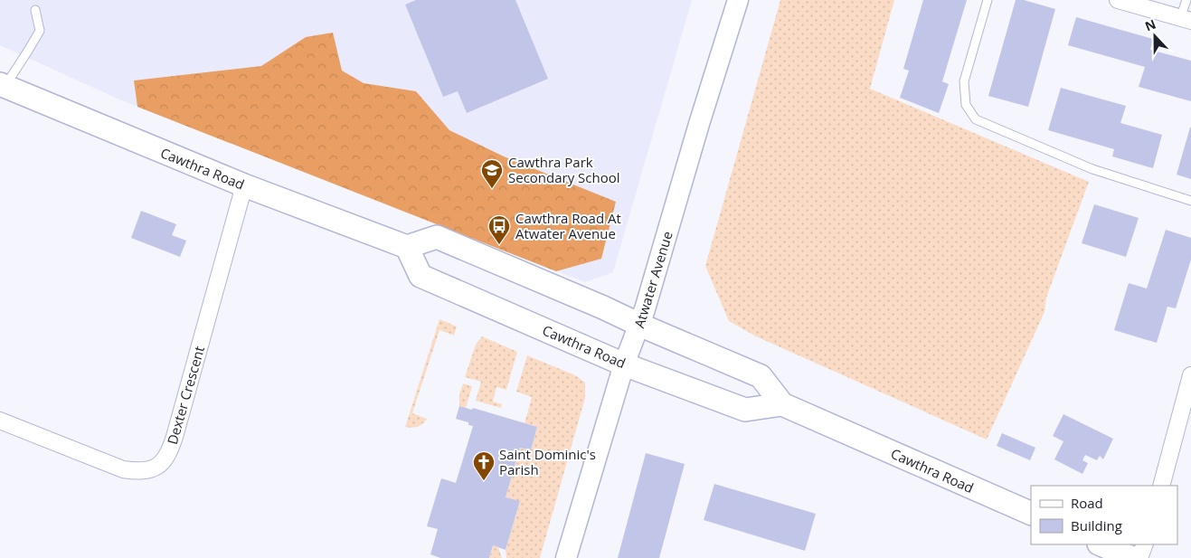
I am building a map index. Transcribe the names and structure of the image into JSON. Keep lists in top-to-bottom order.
{
  "streets": {
    "main road": ["Cawthra Road"],
    "street": ["Atwater Avenue", "Dexter Crescent"]
  },
  "crossings": [
    ["Cawthra Road", "Atwater Avenue"],
    ["Cawthra Road", "Dexter Crescent"]
  ],
  "places": {
    "school or university": ["Cawthra Park Secondary School"],
    "bus stop": ["Cawthra Road At Atwater Avenue"],
    "church": ["Saint Dominic's Parish"]
  },
  "legend": ["Road", "Building"],
  "north": "top"
}
